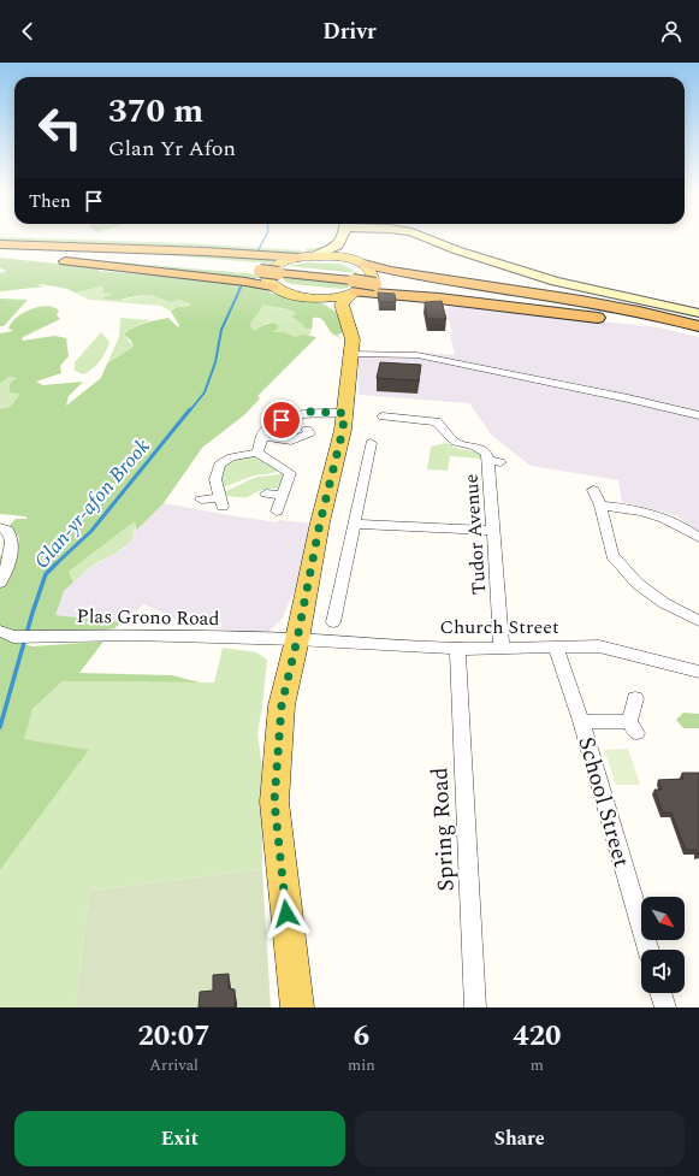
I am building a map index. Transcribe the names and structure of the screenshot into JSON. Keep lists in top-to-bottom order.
{
  "streets": {
    "street": [
      "Tudor Avenue",
      "Plas Grono Road",
      "Church Street",
      "School Street",
      "Spring Road"
    ]
  },
  "crossings": [
    ["Tudor Avenue", "Church Street"],
    ["Plas Grono Road", "Church Street"],
    ["Church Street", "School Street"],
    ["Church Street", "Spring Road"]
  ],
  "water": ["Glan-yr-afon Brook"],
  "north": "bottom right",
  "page": {
    "header": "Drivr",
    "turn": ["370 m", "Glan Yr Afon"],
    "then": "Then",
    "eta": [
      "20:07",
      "Arrival",
      "6",
      "min",
      "420",
      "m"
    ],
    "buttons": ["Exit", "Share"]
  }
}
